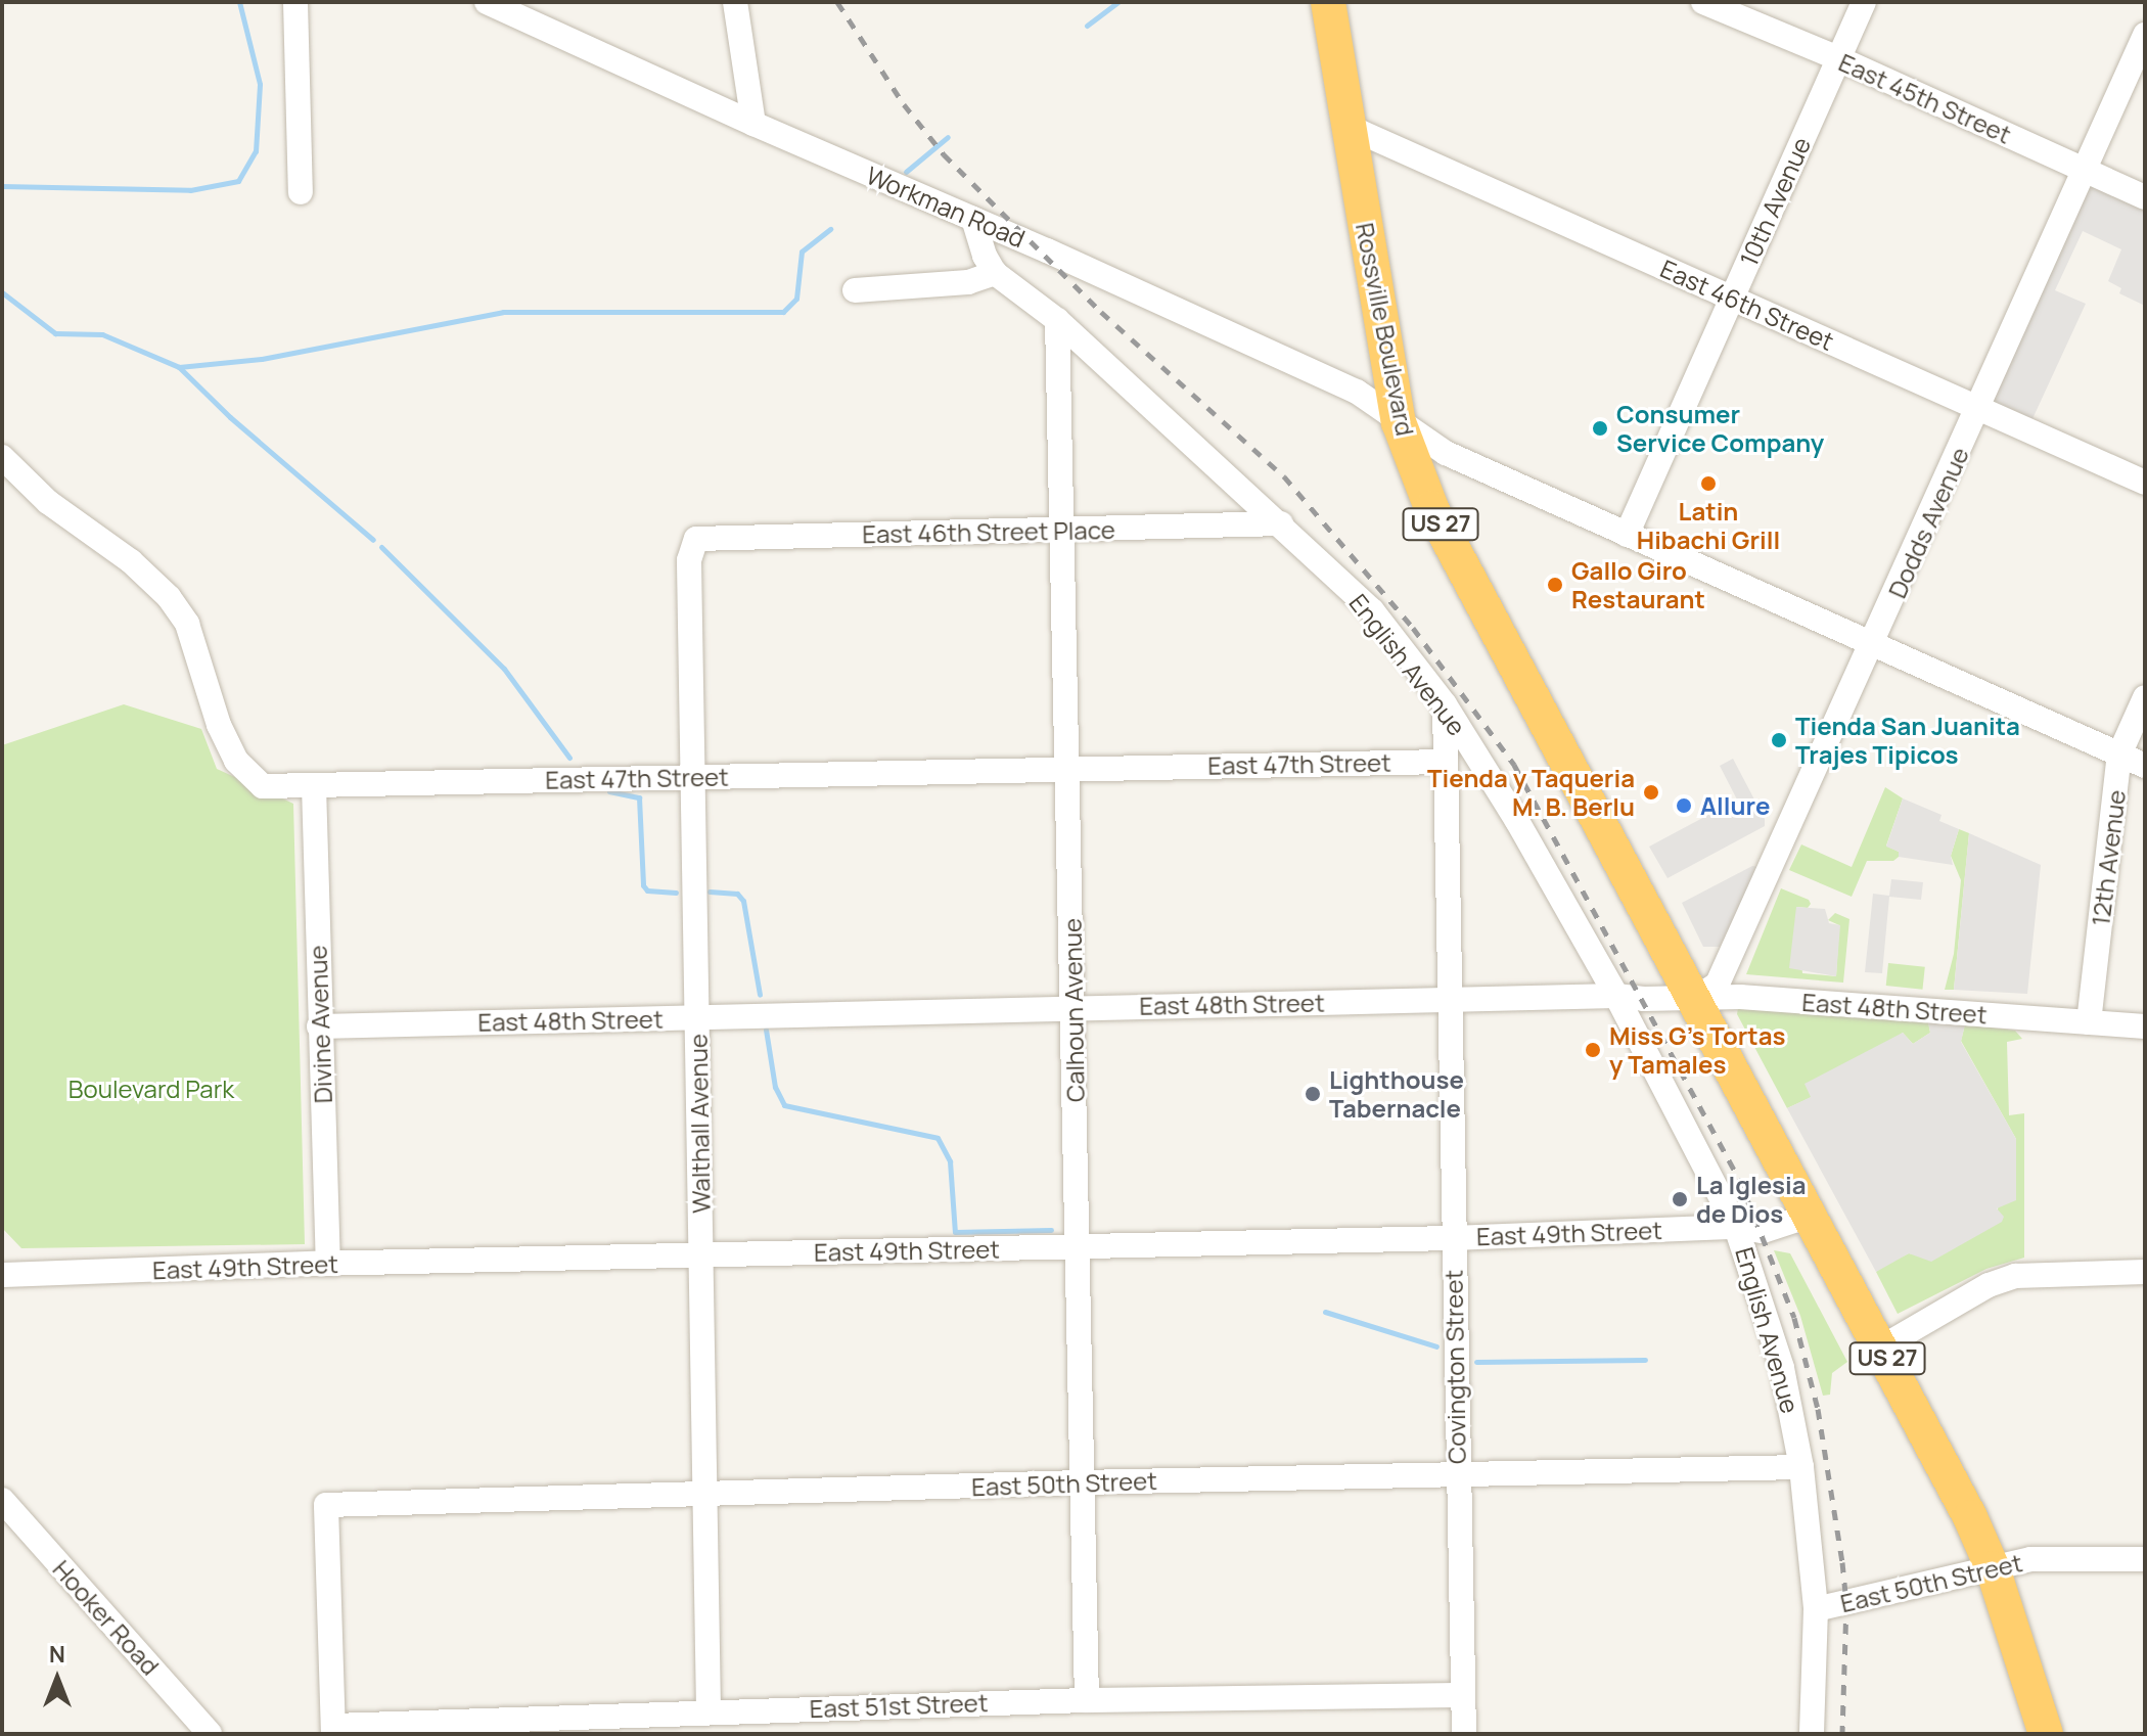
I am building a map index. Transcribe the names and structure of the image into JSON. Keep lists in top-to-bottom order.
{
  "streets": {
    "highway": ["Rossville Boulevard", "US 27"],
    "street": [
      "East 45th Street",
      "10th Avenue",
      "Workman Road",
      "East 46th Street",
      "Dodds Avenue",
      "East 46th Street Place",
      "English Avenue",
      "East 47th Street",
      "12th Avenue",
      "East 48th Street",
      "Calhoun Avenue",
      "Divine Avenue",
      "Walthall Avenue",
      "East 49th Street",
      "Covington Street",
      "East 50th Street",
      "Hooker Road",
      "East 51st Street"
    ]
  },
  "crossings": [
    ["East 45th Street", "10th Avenue"],
    ["East 45th Street", "Dodds Avenue"],
    ["10th Avenue", "East 46th Street"],
    ["Workman Road", "Rossville Boulevard"],
    ["Workman Road", "English Avenue"],
    ["East 46th Street", "Rossville Boulevard"],
    ["East 46th Street", "Dodds Avenue"],
    ["Rossville Boulevard", "Dodds Avenue"],
    ["Rossville Boulevard", "East 48th Street"],
    ["Rossville Boulevard", "East 49th Street"],
    ["Rossville Boulevard", "East 50th Street"],
    ["Dodds Avenue", "East 48th Street"],
    ["East 46th Street Place", "English Avenue"],
    ["East 46th Street Place", "Calhoun Avenue"],
    ["East 46th Street Place", "Walthall Avenue"],
    ["English Avenue", "East 48th Street"],
    ["English Avenue", "Calhoun Avenue"],
    ["English Avenue", "East 49th Street"],
    ["English Avenue", "Covington Street"],
    ["English Avenue", "East 50th Street"],
    ["East 47th Street", "Calhoun Avenue"],
    ["East 47th Street", "Divine Avenue"],
    ["East 47th Street", "Walthall Avenue"],
    ["East 47th Street", "Covington Street"],
    ["12th Avenue", "East 48th Street"],
    ["East 48th Street", "Calhoun Avenue"],
    ["East 48th Street", "Divine Avenue"],
    ["East 48th Street", "Walthall Avenue"],
    ["East 48th Street", "Covington Street"],
    ["Calhoun Avenue", "East 49th Street"],
    ["Calhoun Avenue", "East 50th Street"],
    ["Calhoun Avenue", "East 51st Street"],
    ["Divine Avenue", "East 49th Street"],
    ["Walthall Avenue", "East 49th Street"],
    ["Walthall Avenue", "East 50th Street"],
    ["Walthall Avenue", "East 51st Street"],
    ["East 49th Street", "Covington Street"],
    ["Covington Street", "East 50th Street"],
    ["Covington Street", "East 51st Street"],
    ["East 50th Street", "East 51st Street"]
  ],
  "parks": ["Boulevard Park"],
  "places": [
    "Consumer Service Company",
    "Latin Hibachi Grill",
    "Gallo Giro Restaurant",
    "Tienda San Juanita Trajes Tipicos",
    "Tienda y Taqueria M. B. Berlu",
    "Allure",
    "Miss G's Tortas y Tamales",
    "Lighthouse Tabernacle",
    "La Iglesia de Dios"
  ],
  "north": "top"
}
